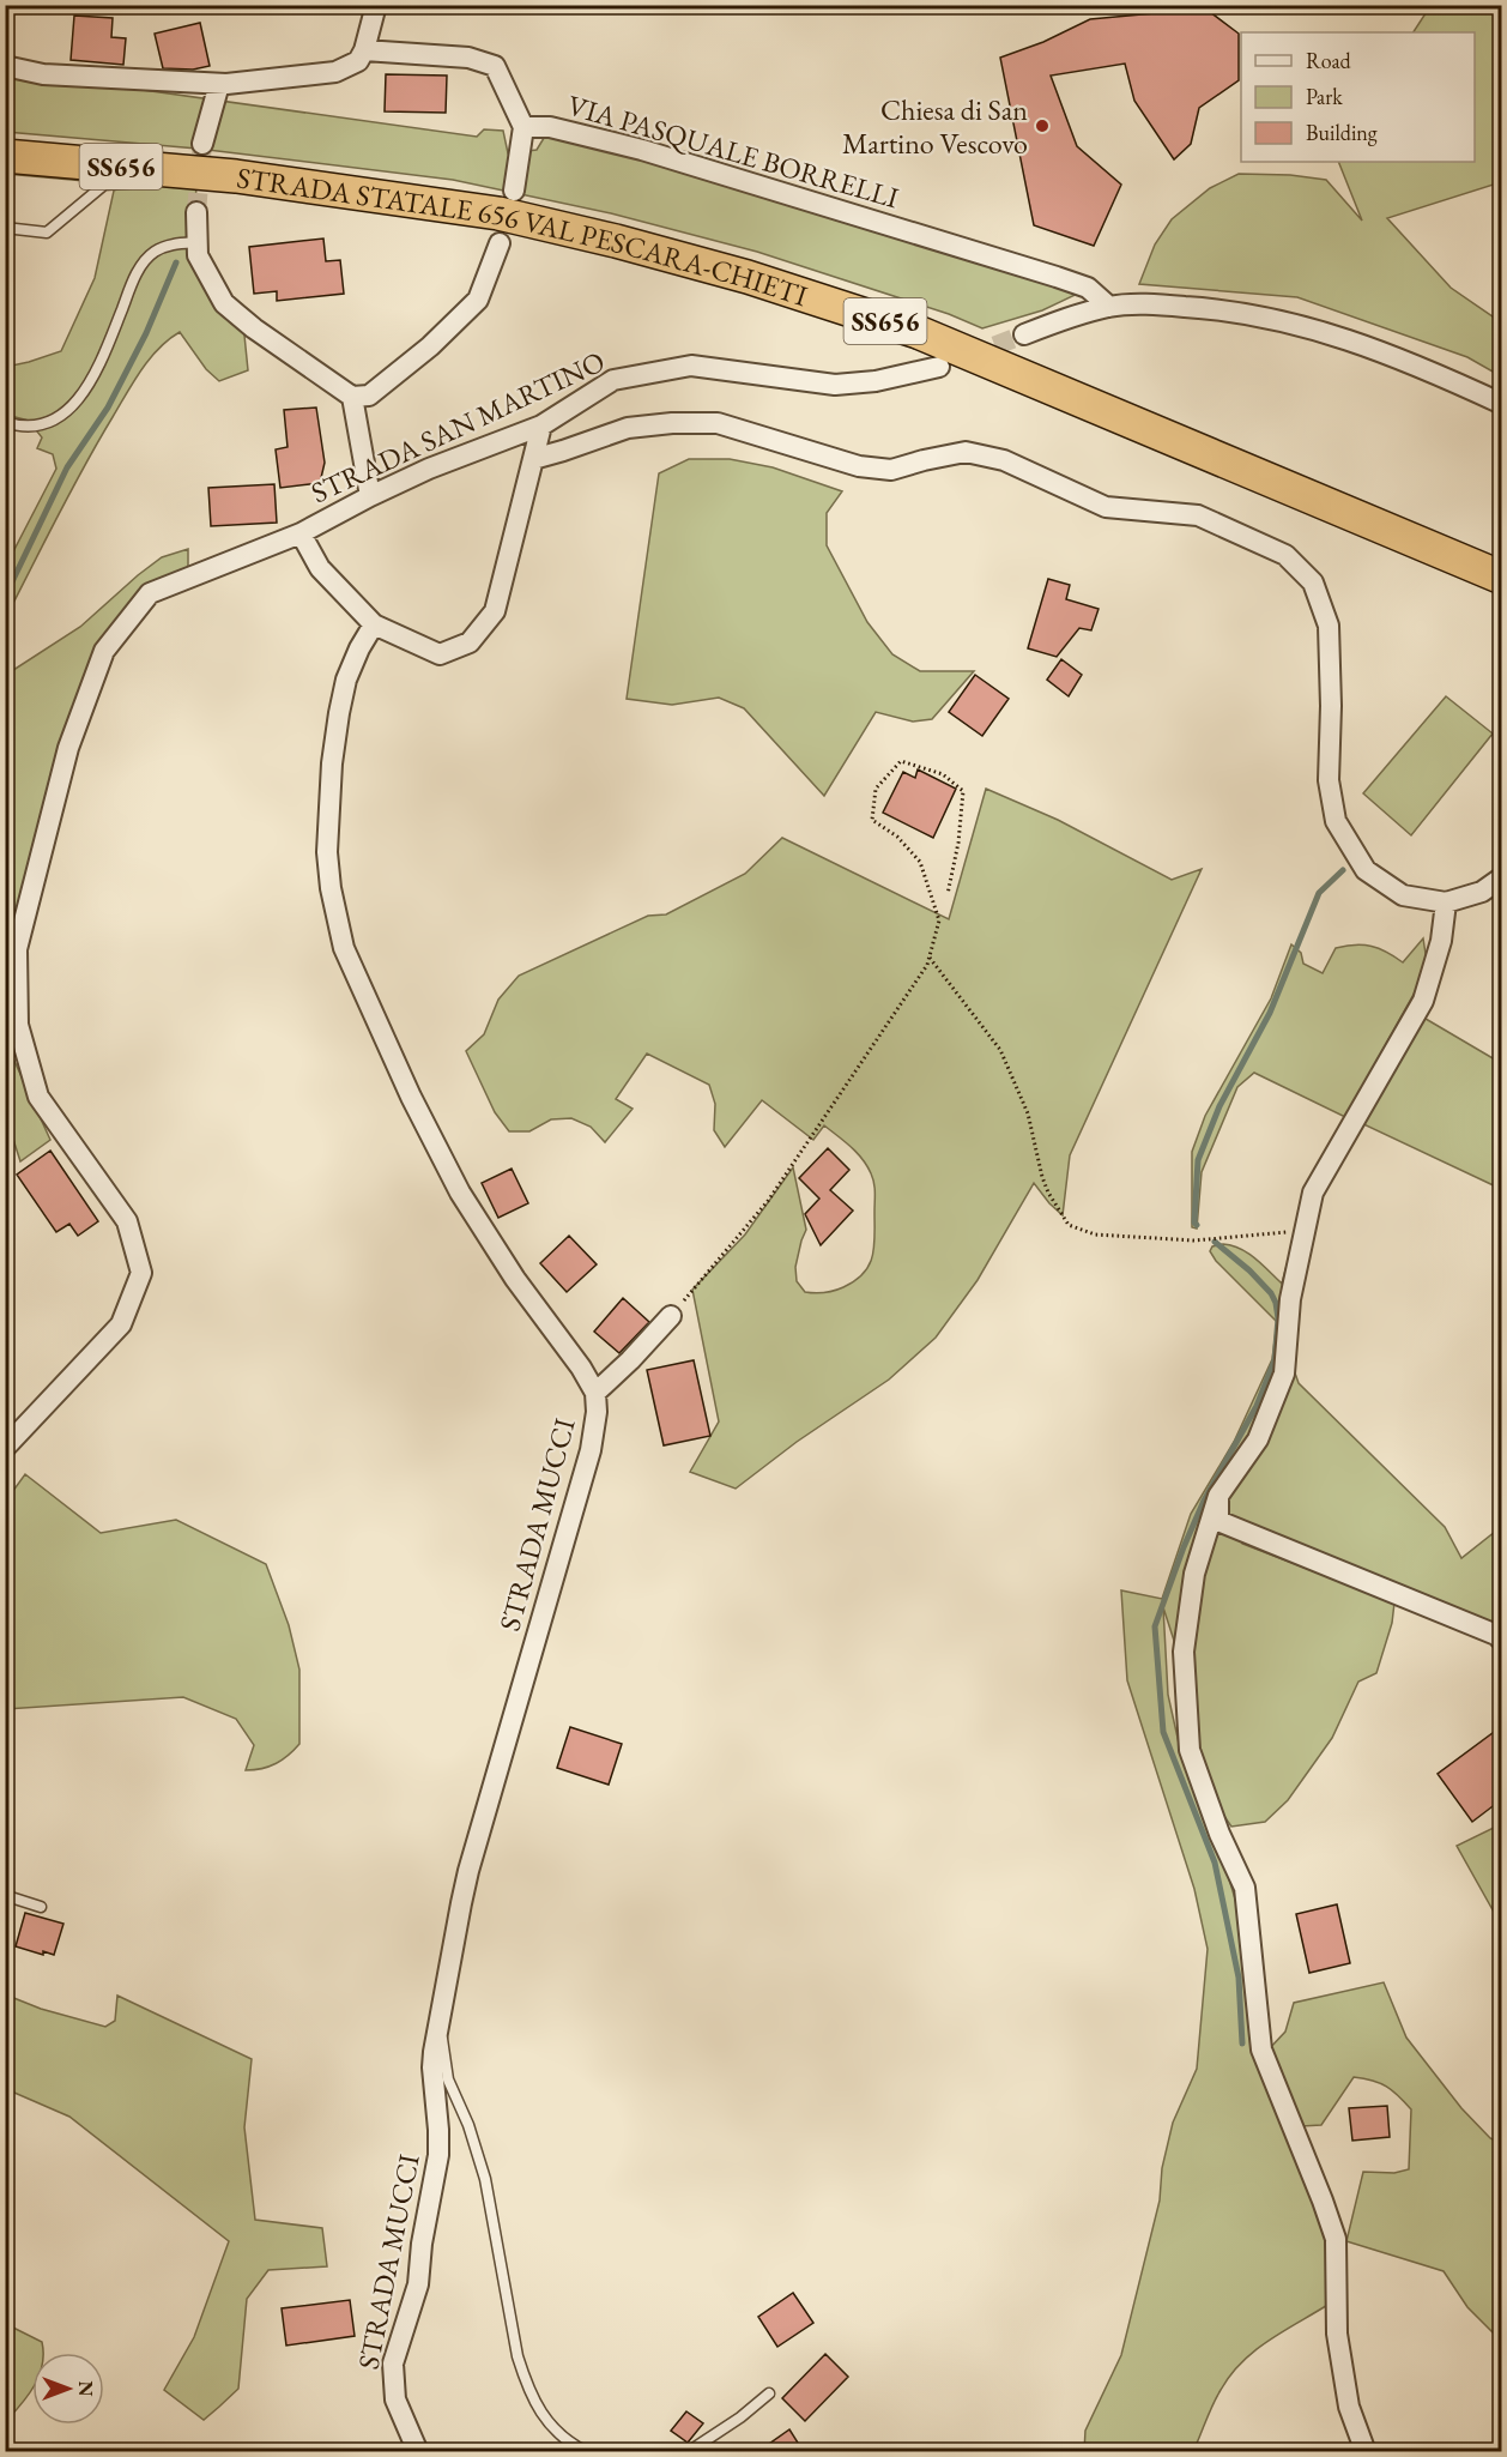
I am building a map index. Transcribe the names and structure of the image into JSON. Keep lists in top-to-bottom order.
{
  "streets": {
    "highway": ["SS656", "STRADA STATALE 656 VAL PESCARA-CHIETI"],
    "street": ["VIA PASQUALE BORRELLI", "STRADA SAN MARTINO", "STRADA MUCCI"]
  },
  "places": ["Chiesa di San Martino Vescovo"],
  "legend": ["Road", "Park", "Building"],
  "north": "right"
}
